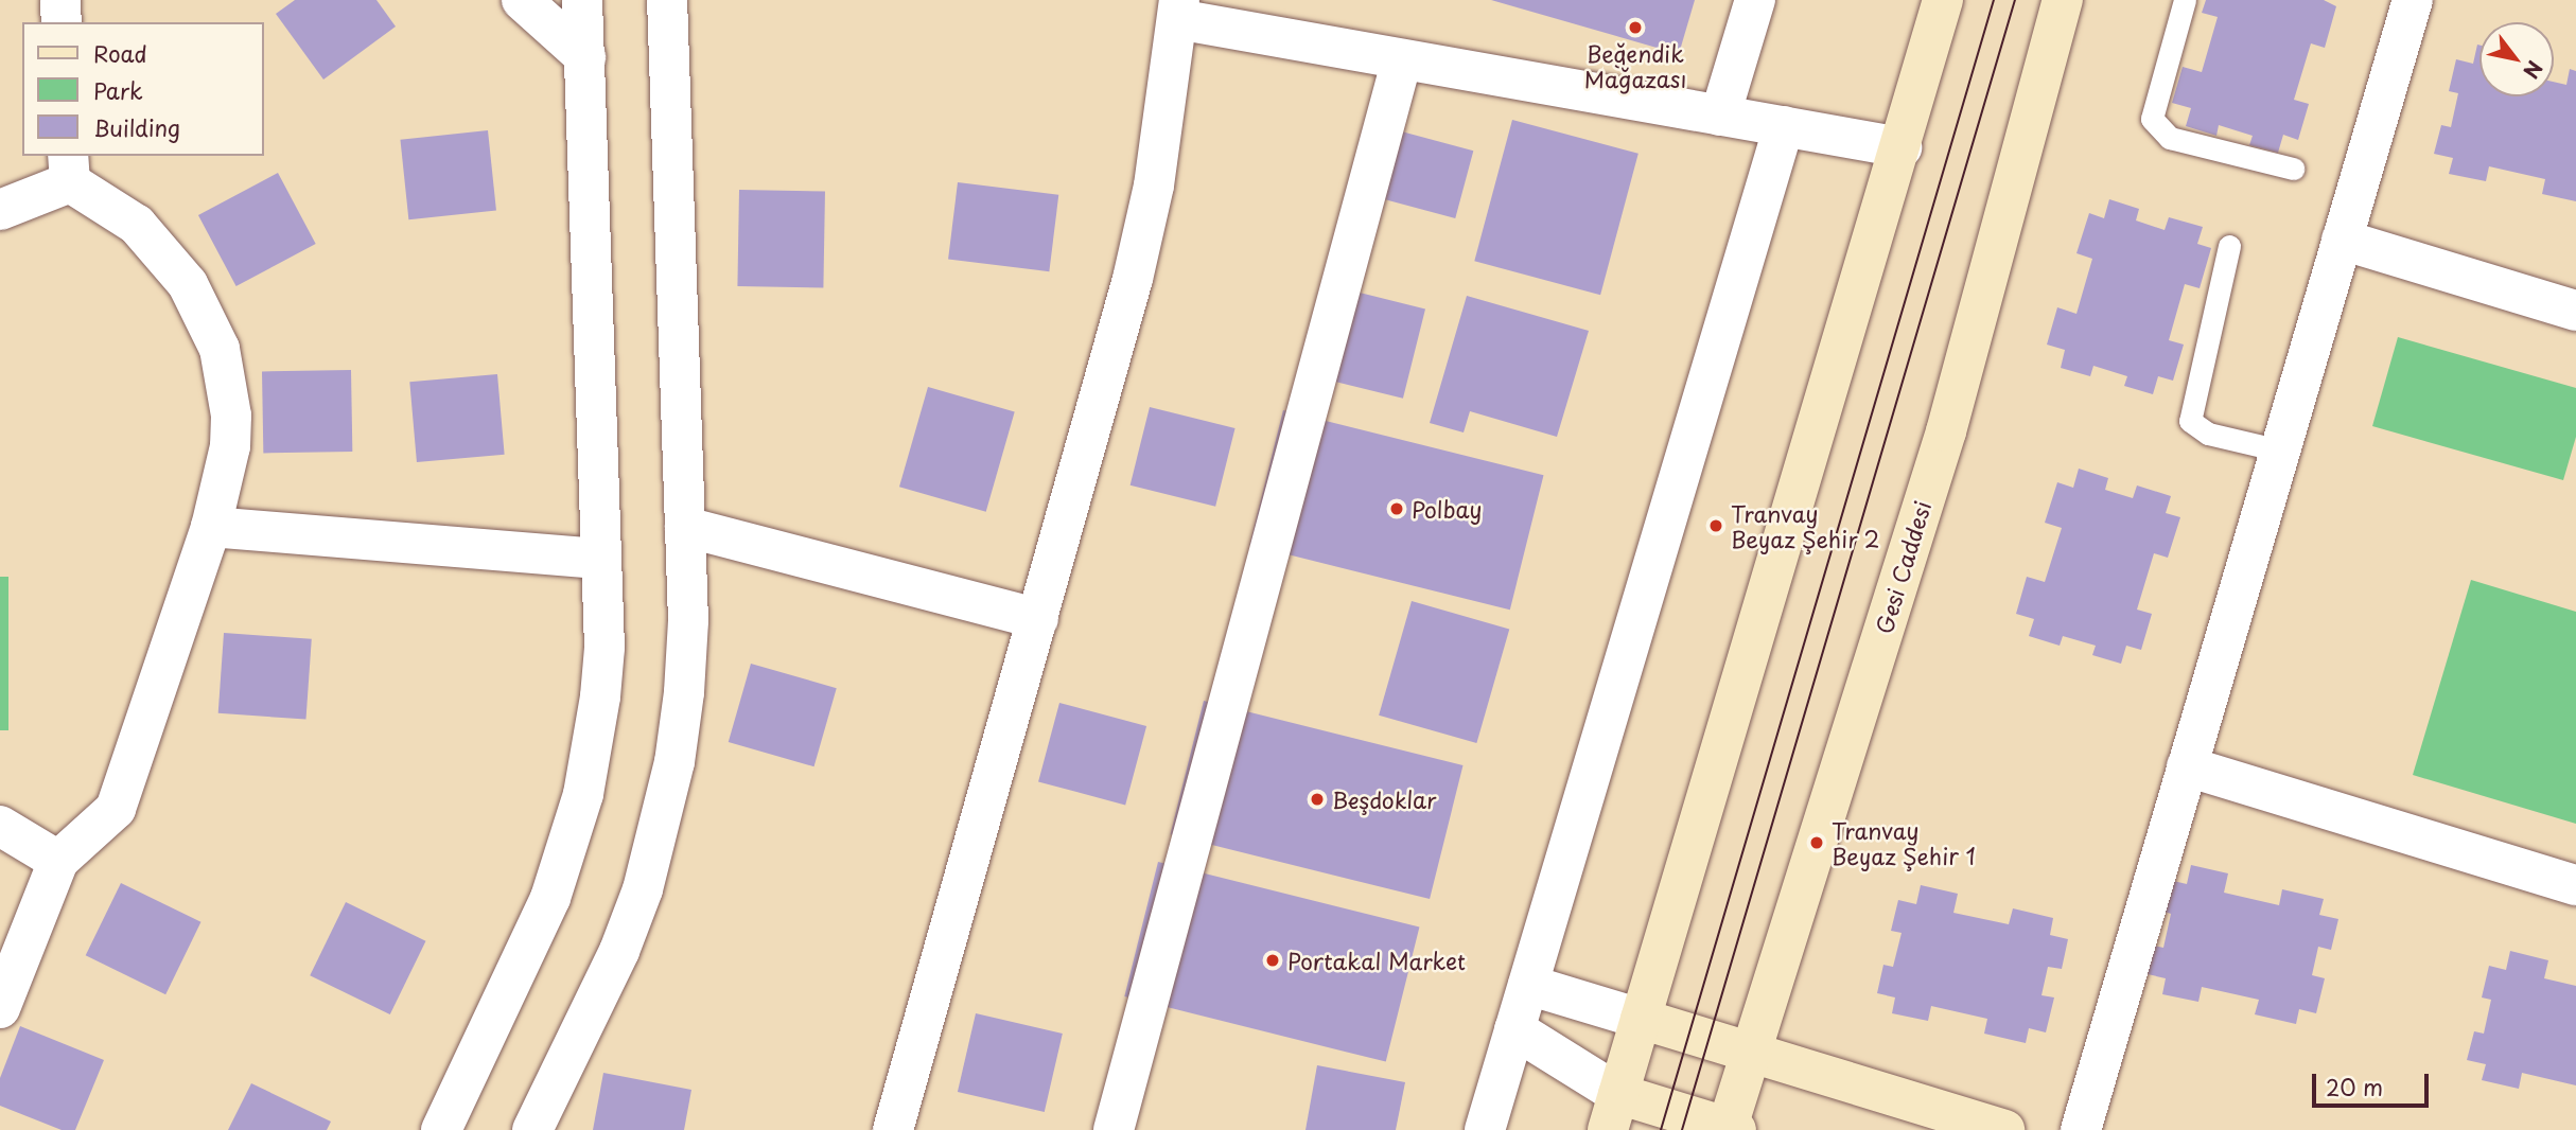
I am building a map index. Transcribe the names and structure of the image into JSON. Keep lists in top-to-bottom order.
{
  "streets": {
    "main road": ["Gesi Caddesi"]
  },
  "places": [
    "Beğendik Mağazası",
    "Polbay",
    "Tranvay Beyaz Şehir 2",
    "Beşdoklar",
    "Tranvay Beyaz Şehir 1",
    "Portakal Market"
  ],
  "legend": ["Road", "Park", "Building"],
  "scale_bar": "20 m",
  "north": "bottom right"
}
